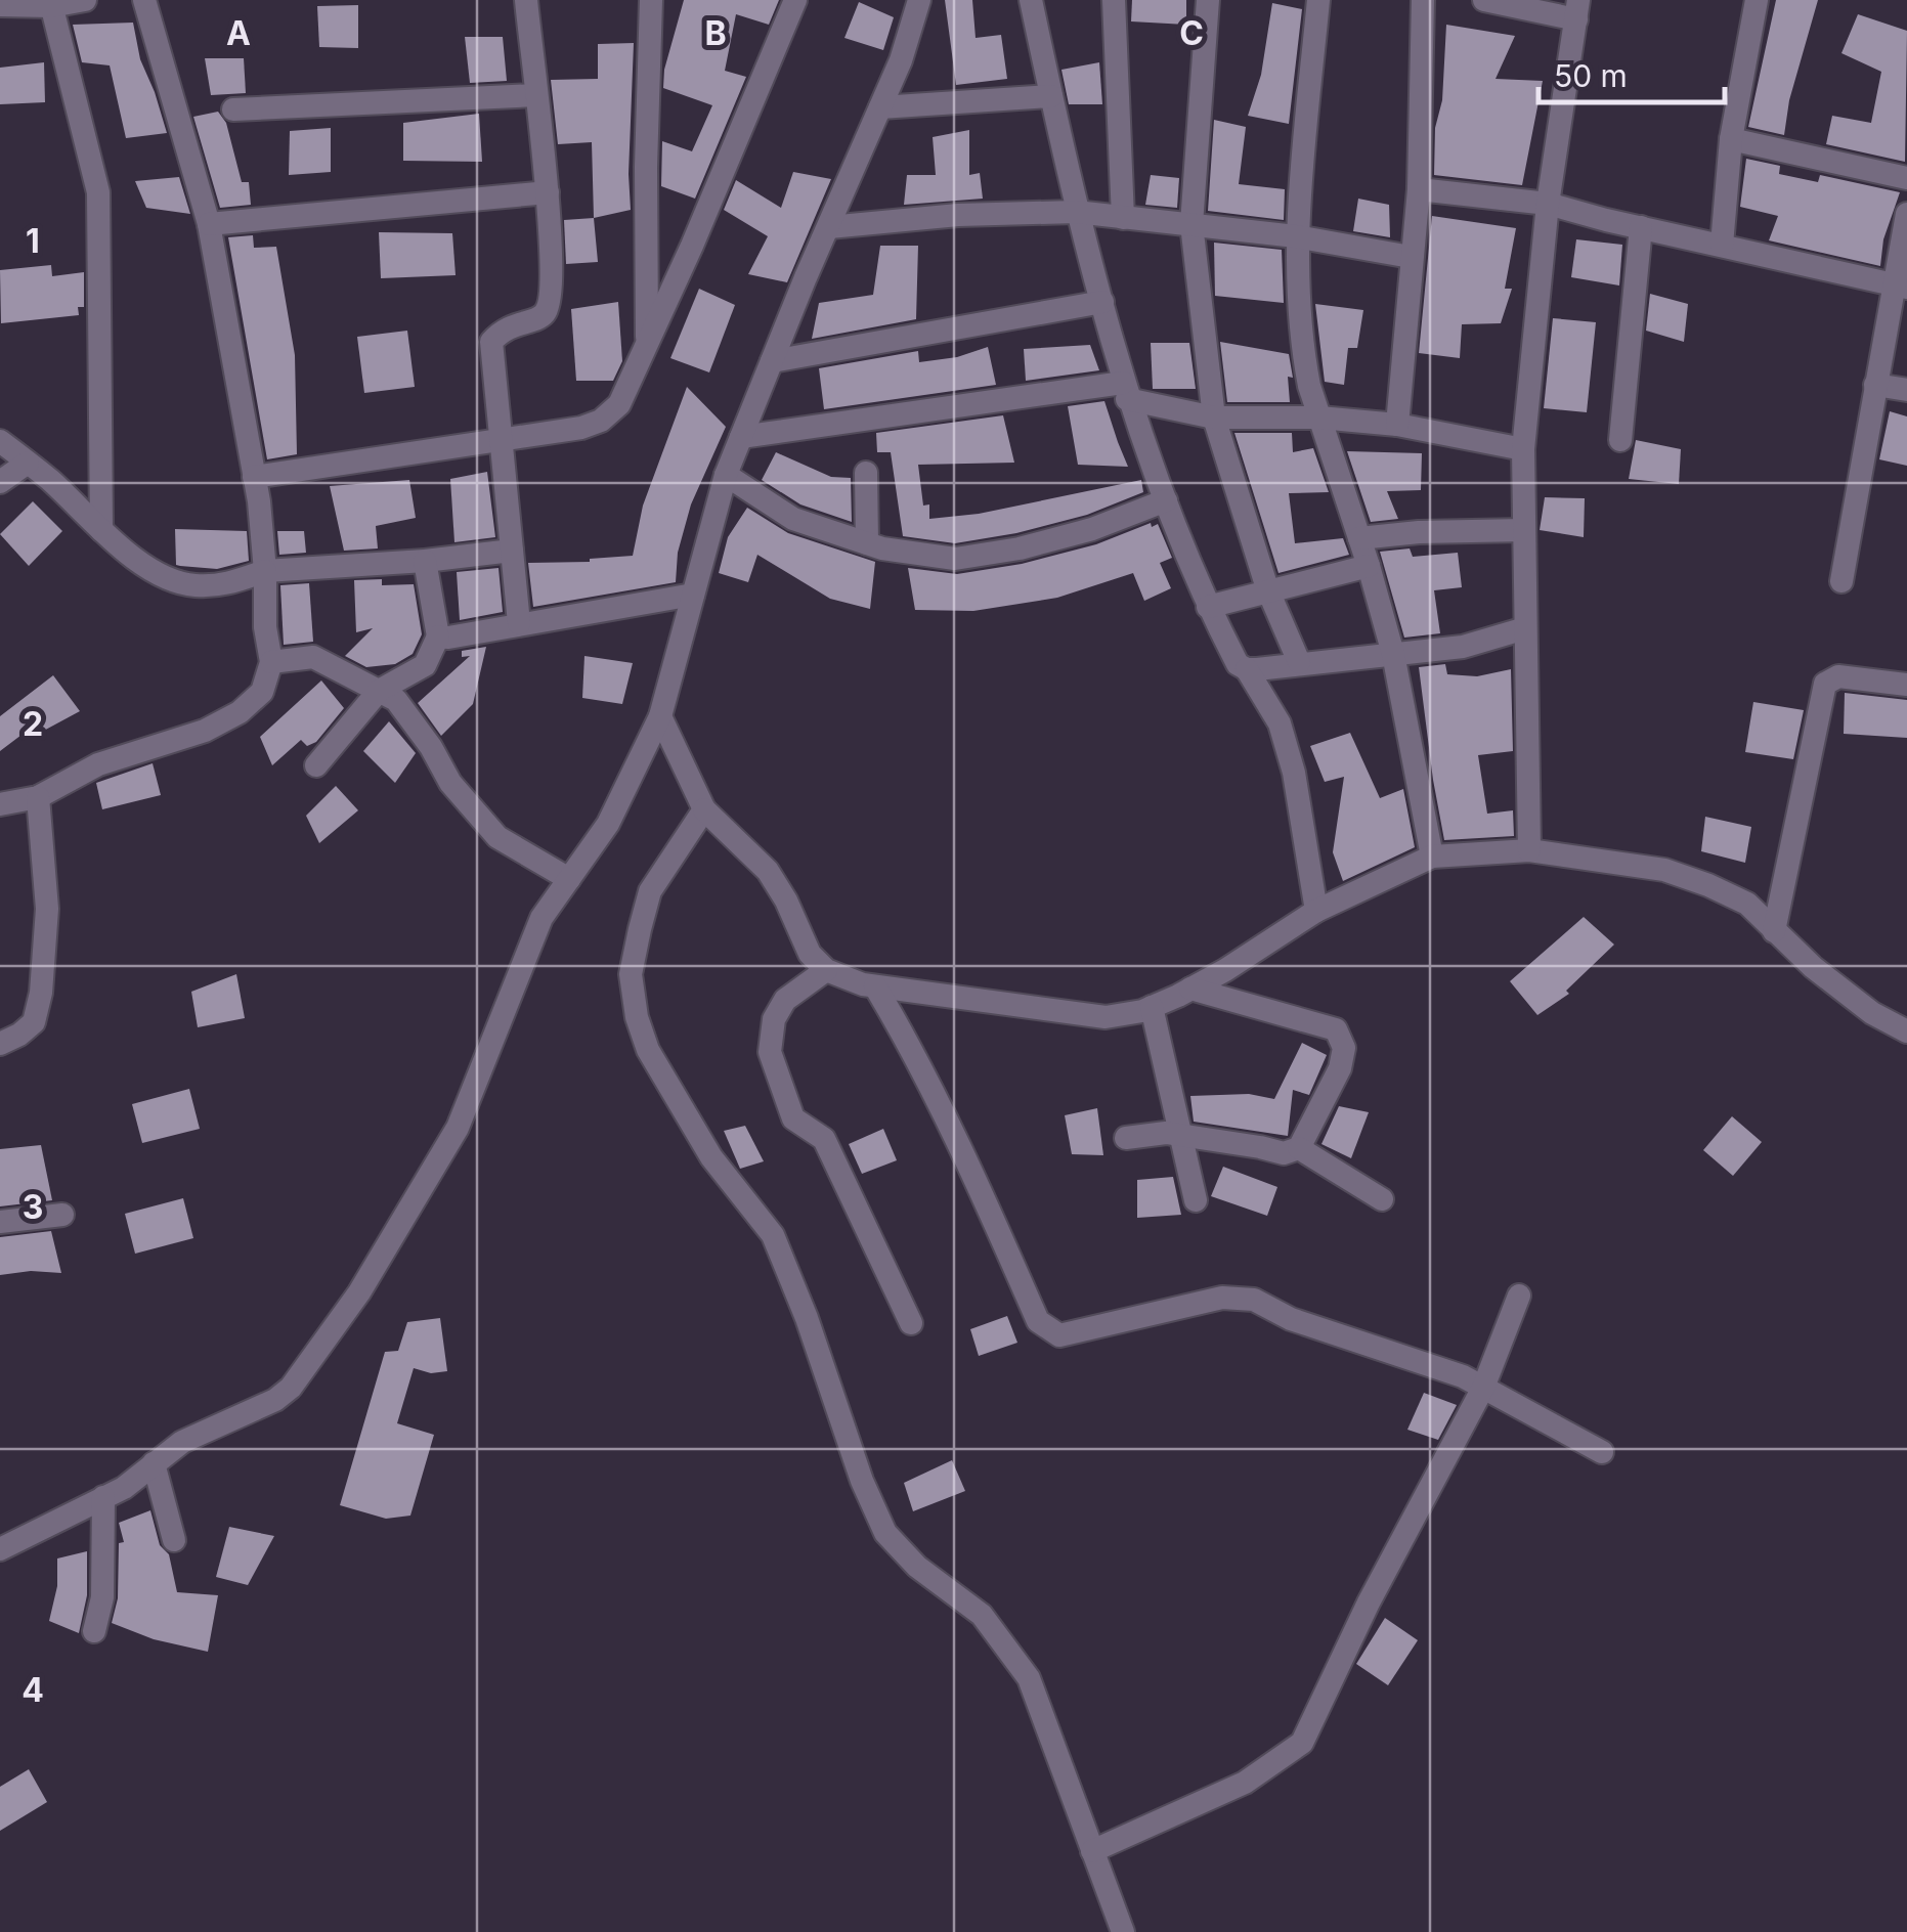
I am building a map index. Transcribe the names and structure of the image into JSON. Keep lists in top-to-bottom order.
{
  "scale_bar": "50 m",
  "grid": {
    "columns": ["A", "B", "C"],
    "rows": [
      "1",
      "2",
      "3",
      "4"
    ]
  }
}
